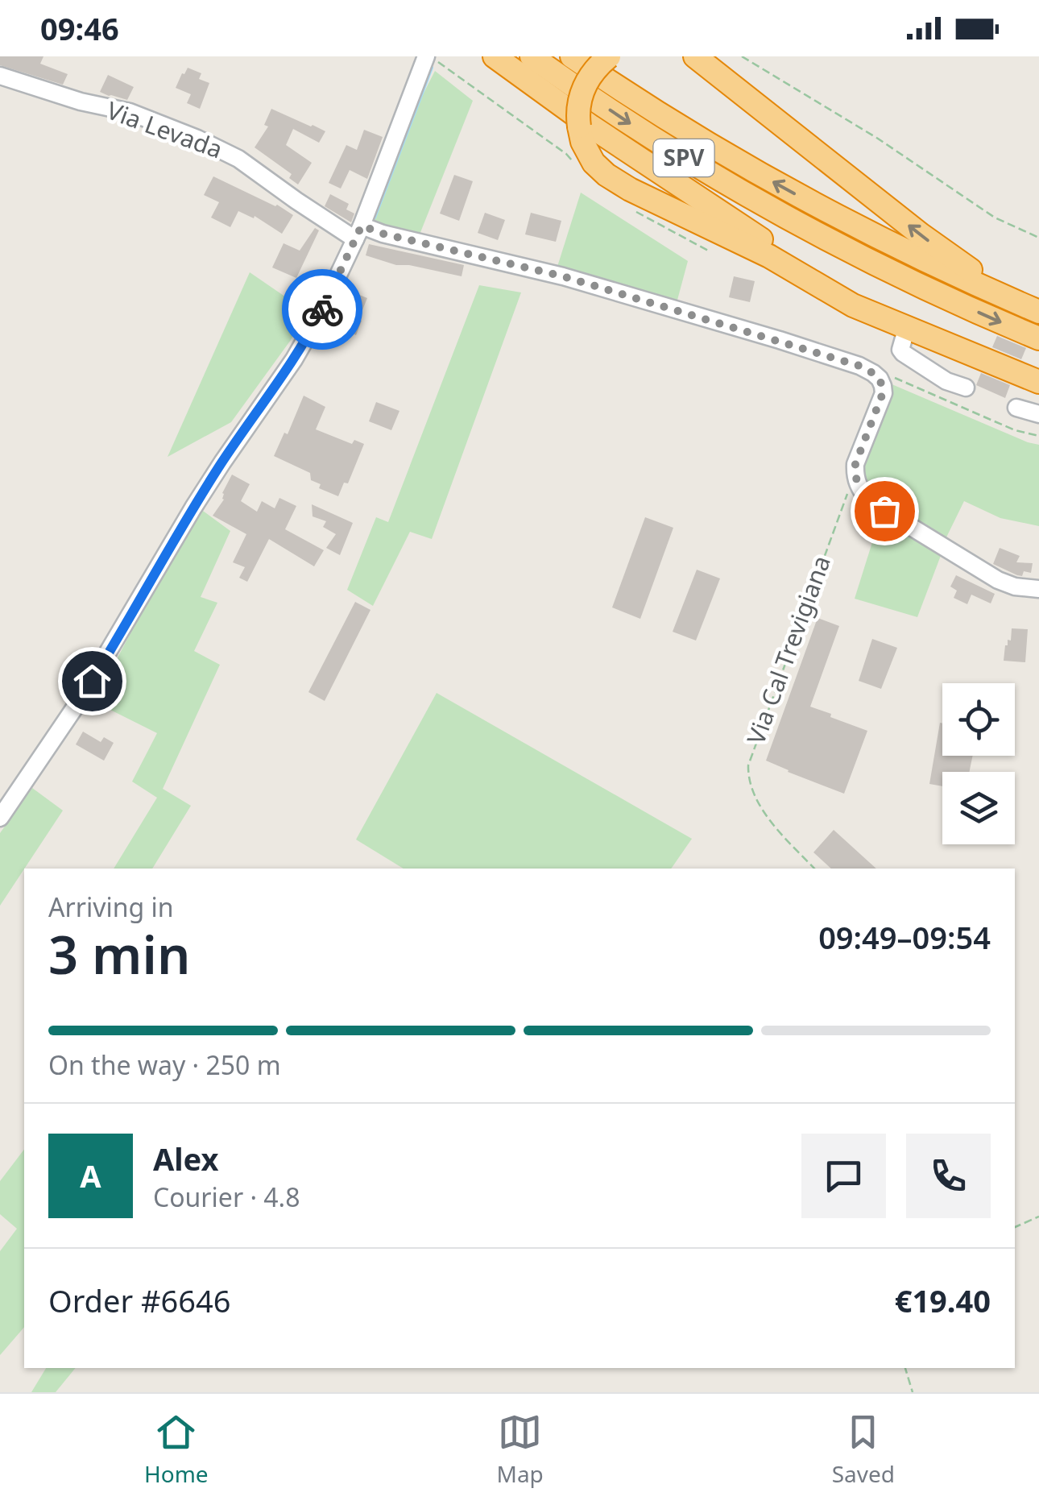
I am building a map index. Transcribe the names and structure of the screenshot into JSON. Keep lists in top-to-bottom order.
{
  "streets": {
    "highway": ["SPV"],
    "street": ["Via Levada"],
    "path": ["Via Cal Trevigiana"]
  },
  "page": {
    "status": "09:46",
    "heading": ["3 min", "Arriving in", "09:49–09:54"],
    "panel": [
      "Alex",
      "Courier · 4.8",
      "Order #6646",
      "€19.40"
    ],
    "bar": "On the way · 250 m",
    "round": "A",
    "tabs": ["Home", "Map", "Saved"]
  }
}
